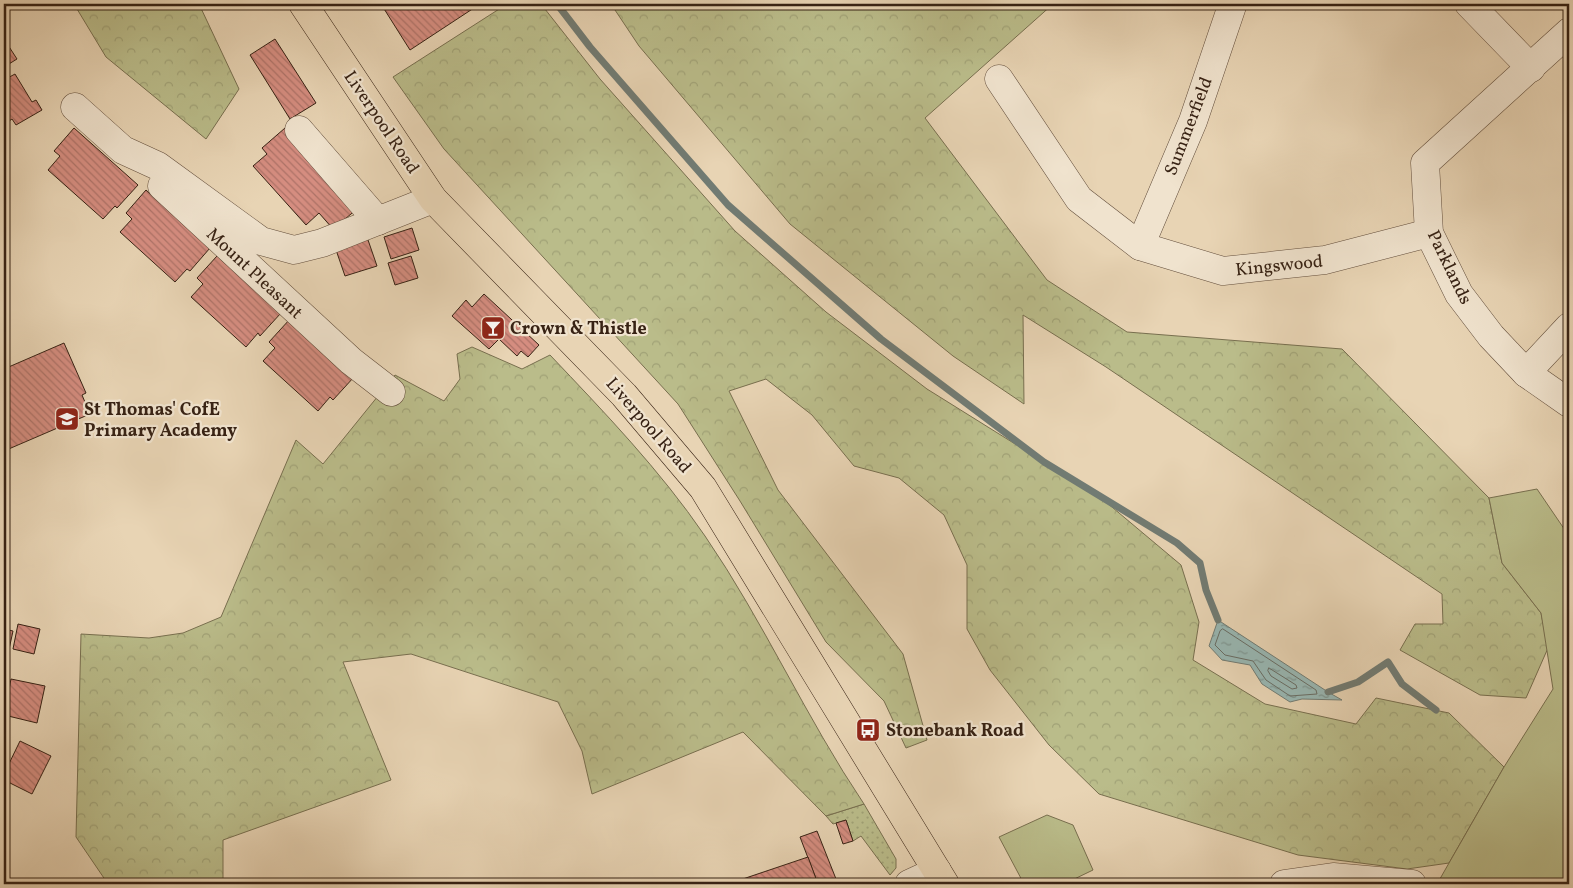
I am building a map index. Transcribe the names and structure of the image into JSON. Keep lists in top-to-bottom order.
{
  "streets": {
    "main road": ["Liverpool Road"],
    "street": [
      "Summerfield",
      "Kingswood",
      "Parklands",
      "Mount Pleasant"
    ]
  },
  "crossings": [
    ["Liverpool Road", "Mount Pleasant"],
    ["Summerfield", "Kingswood"],
    ["Kingswood", "Parklands"]
  ],
  "places": {
    "bar": ["Crown & Thistle"],
    "school or university": ["St Thomas' CofE Primary Academy"],
    "bus stop": ["Stonebank Road"]
  }
}
